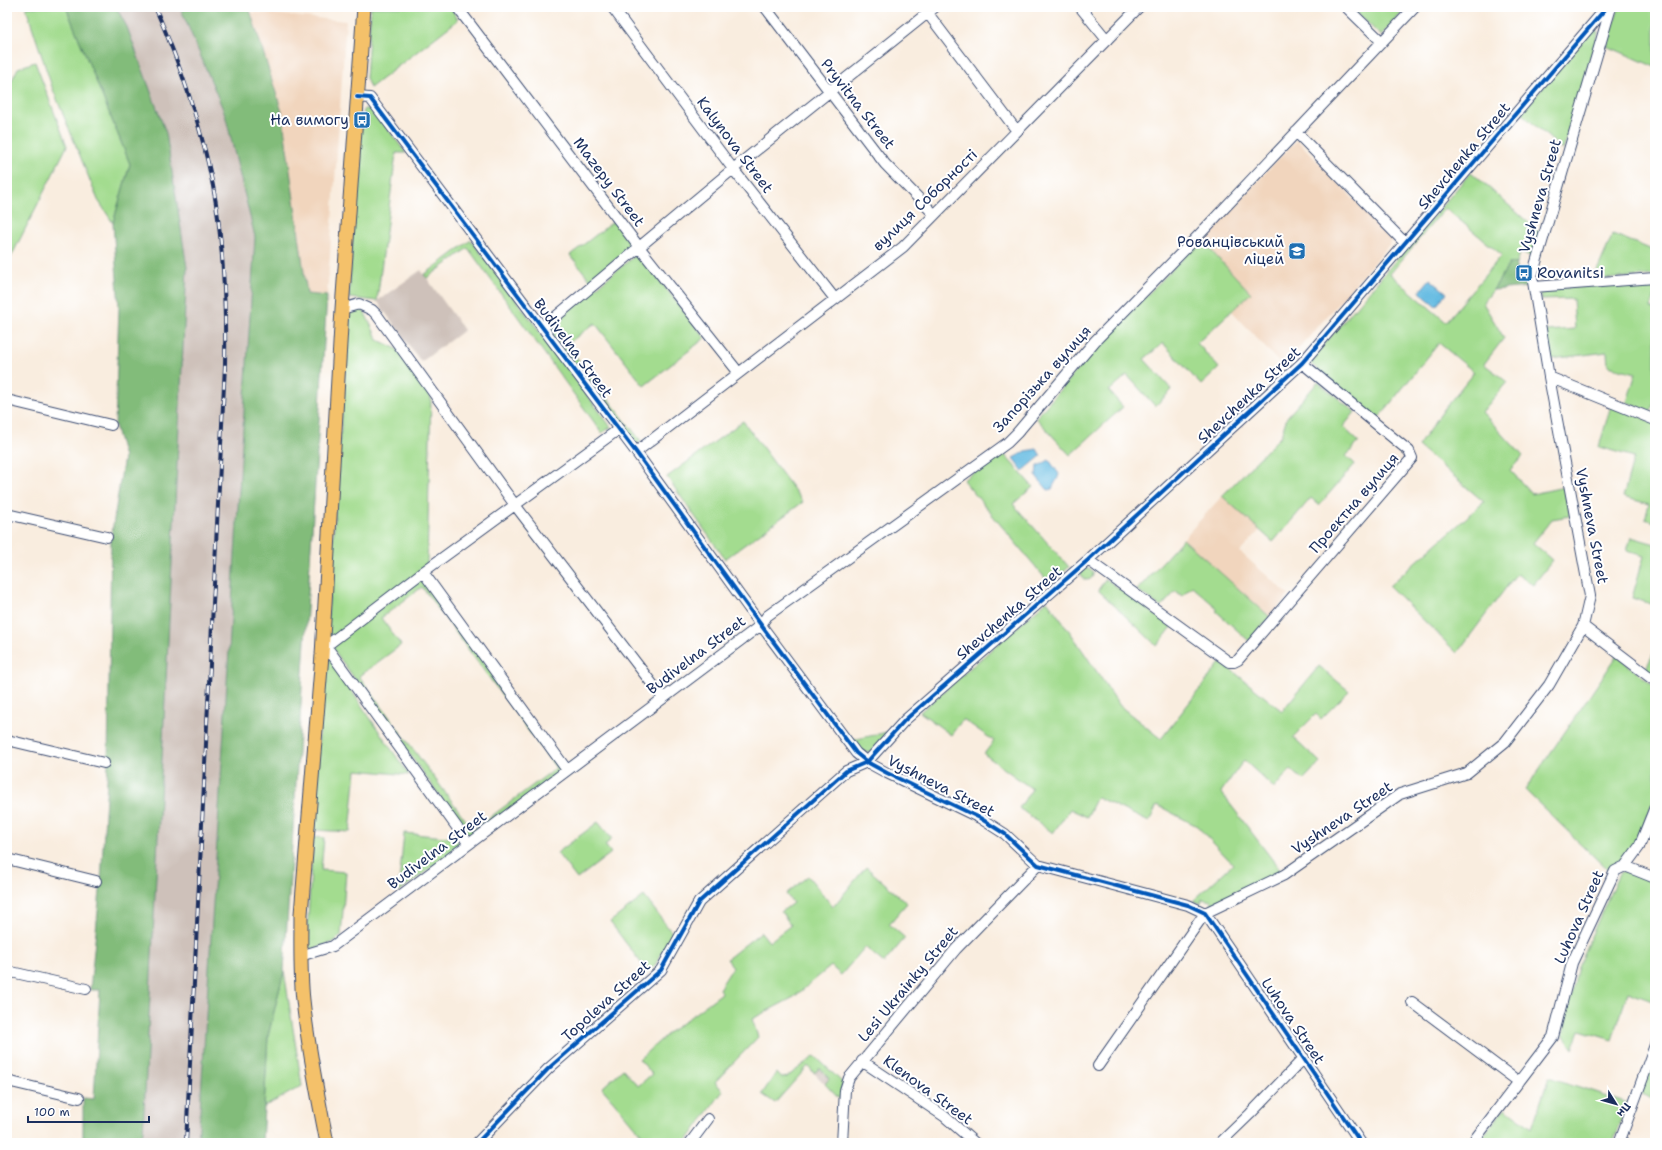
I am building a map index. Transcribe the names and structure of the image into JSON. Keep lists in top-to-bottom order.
{
  "streets": {
    "street": [
      "Pryvitna Street",
      "Kalynova Street",
      "Shevchenka Street",
      "Mazepy Street",
      "Vyshneva Street",
      "вулиця Соборності",
      "Budivelna Street",
      "Запорізька вулиця",
      "Проектна вулиця",
      "Luhova Street",
      "Lesi Ukrainky Street",
      "Topoleva Street",
      "Klenova Street"
    ]
  },
  "crossings": [
    ["Pryvitna Street", "вулиця Соборності"],
    ["Kalynova Street", "вулиця Соборності"],
    ["Shevchenka Street", "Vyshneva Street"],
    ["Shevchenka Street", "Проектна вулиця"],
    ["Shevchenka Street", "Topoleva Street"],
    ["Mazepy Street", "вулиця Соборності"],
    ["Vyshneva Street", "Budivelna Street"],
    ["Vyshneva Street", "Запорізька вулиця"],
    ["Vyshneva Street", "Luhova Street"],
    ["Vyshneva Street", "Lesi Ukrainky Street"],
    ["Vyshneva Street", "Topoleva Street"],
    ["вулиця Соборності", "Budivelna Street"],
    ["Budivelna Street", "Запорізька вулиця"],
    ["Lesi Ukrainky Street", "Klenova Street"]
  ],
  "places": {
    "bus stop": ["На вимогу", "Rovanitsi"],
    "school or university": ["Рованцівський ліцей"]
  },
  "scale_bar": "100 m",
  "north": "bottom right"
}
